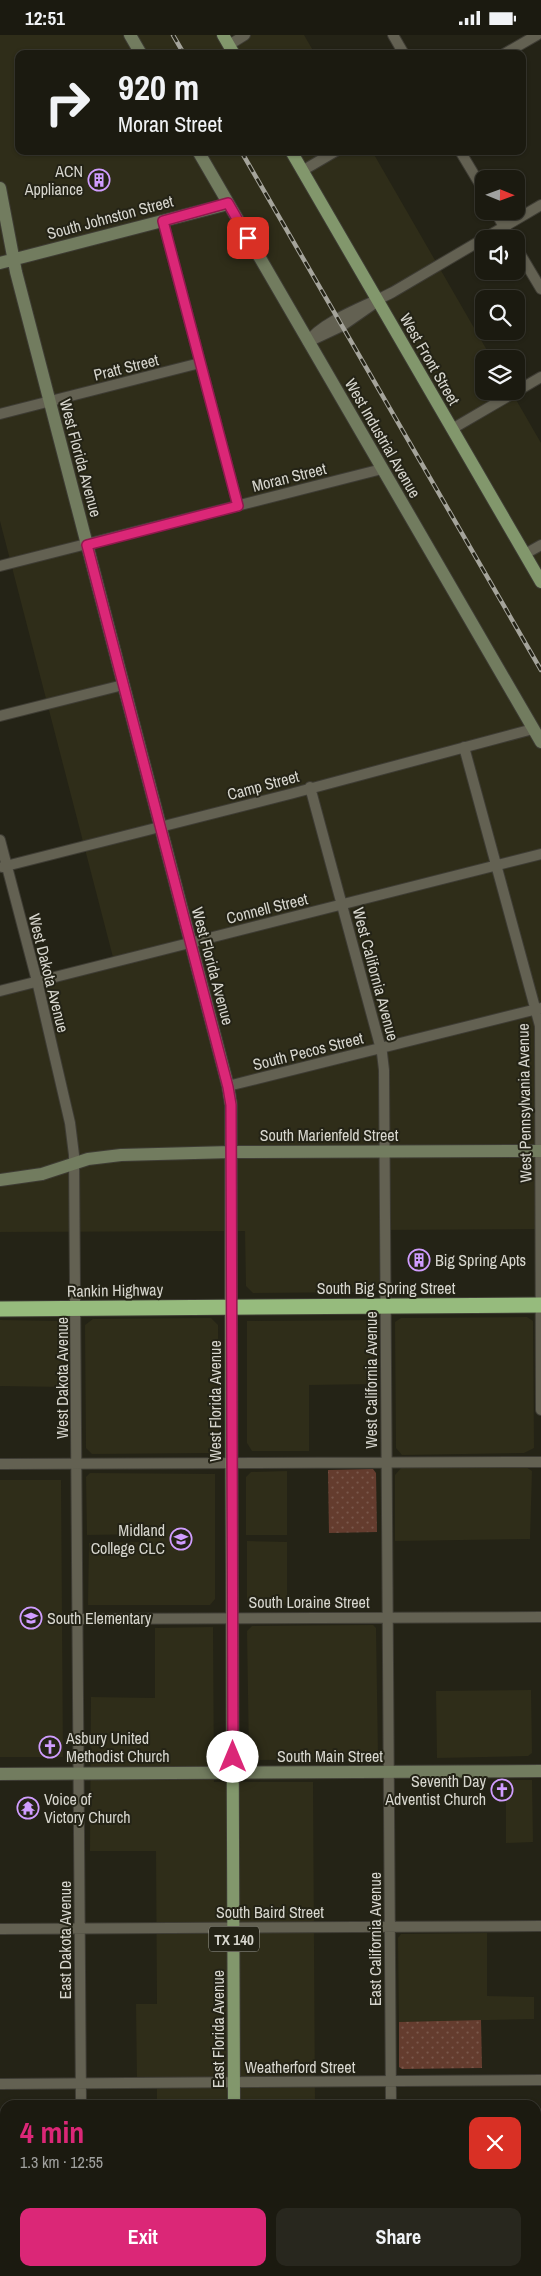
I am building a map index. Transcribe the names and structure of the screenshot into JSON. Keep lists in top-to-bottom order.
{
  "streets": {
    "highway": ["South Big Spring Street", "Rankin Highway"],
    "main road": [
      "West Front Street",
      "West Florida Avenue",
      "TX 140",
      "East Florida Avenue"
    ],
    "street": [
      "South Johnston Street",
      "Pratt Street",
      "West Industrial Avenue",
      "Moran Street",
      "Camp Street",
      "Connell Street",
      "West Dakota Avenue",
      "West California Avenue",
      "South Pecos Street",
      "West Pennsylvania Avenue",
      "South Marienfeld Street",
      "South Loraine Street",
      "South Main Street",
      "South Baird Street",
      "East California Avenue",
      "East Dakota Avenue",
      "Weatherford Street"
    ]
  },
  "crossings": [
    ["South Johnston Street", "West Industrial Avenue"],
    ["South Johnston Street", "West Florida Avenue"],
    ["Pratt Street", "West Florida Avenue"],
    ["West Industrial Avenue", "Moran Street"],
    ["West Industrial Avenue", "Camp Street"],
    ["West Florida Avenue", "Moran Street"],
    ["West Florida Avenue", "Camp Street"],
    ["West Florida Avenue", "Connell Street"],
    ["West Florida Avenue", "South Pecos Street"],
    ["West Florida Avenue", "South Marienfeld Street"],
    ["West Florida Avenue", "South Big Spring Street"],
    ["West Florida Avenue", "Rankin Highway"],
    ["West Florida Avenue", "South Loraine Street"],
    ["West Florida Avenue", "South Main Street"],
    ["West Florida Avenue", "East Florida Avenue"],
    ["Camp Street", "West Dakota Avenue"],
    ["Camp Street", "West California Avenue"],
    ["Camp Street", "West Pennsylvania Avenue"],
    ["Connell Street", "West Dakota Avenue"],
    ["Connell Street", "West California Avenue"],
    ["Connell Street", "West Pennsylvania Avenue"],
    ["West Dakota Avenue", "South Marienfeld Street"],
    ["West Dakota Avenue", "Rankin Highway"],
    ["West Dakota Avenue", "South Loraine Street"],
    ["West Dakota Avenue", "South Main Street"],
    ["West Dakota Avenue", "East Dakota Avenue"],
    ["West California Avenue", "South Pecos Street"],
    ["West California Avenue", "South Marienfeld Street"],
    ["West California Avenue", "South Big Spring Street"],
    ["West California Avenue", "South Loraine Street"],
    ["West California Avenue", "South Main Street"],
    ["West California Avenue", "East California Avenue"],
    ["South Pecos Street", "West Pennsylvania Avenue"],
    ["West Pennsylvania Avenue", "South Marienfeld Street"],
    ["West Pennsylvania Avenue", "South Big Spring Street"],
    ["South Big Spring Street", "Rankin Highway"],
    ["South Main Street", "East California Avenue"],
    ["South Main Street", "East Dakota Avenue"],
    ["South Main Street", "East Florida Avenue"],
    ["South Baird Street", "East California Avenue"],
    ["South Baird Street", "East Dakota Avenue"],
    ["South Baird Street", "East Florida Avenue"],
    ["East California Avenue", "Weatherford Street"],
    ["East Dakota Avenue", "Weatherford Street"],
    ["East Florida Avenue", "Weatherford Street"]
  ],
  "places": {
    "building": ["ACN Appliance", "Big Spring Apts"],
    "school or university": ["Midland College CLC", "South Elementary"],
    "church": ["Asbury United Methodist Church", "Seventh Day Adventist Church"],
    "temple": ["Voice of Victory Church"]
  },
  "north": "right",
  "page": {
    "status": "12:51",
    "turn": ["920 m", "Moran Street"],
    "heading": ["4 min", "1.3 km · 12:55"],
    "buttons": ["Exit", "Share"]
  }
}
